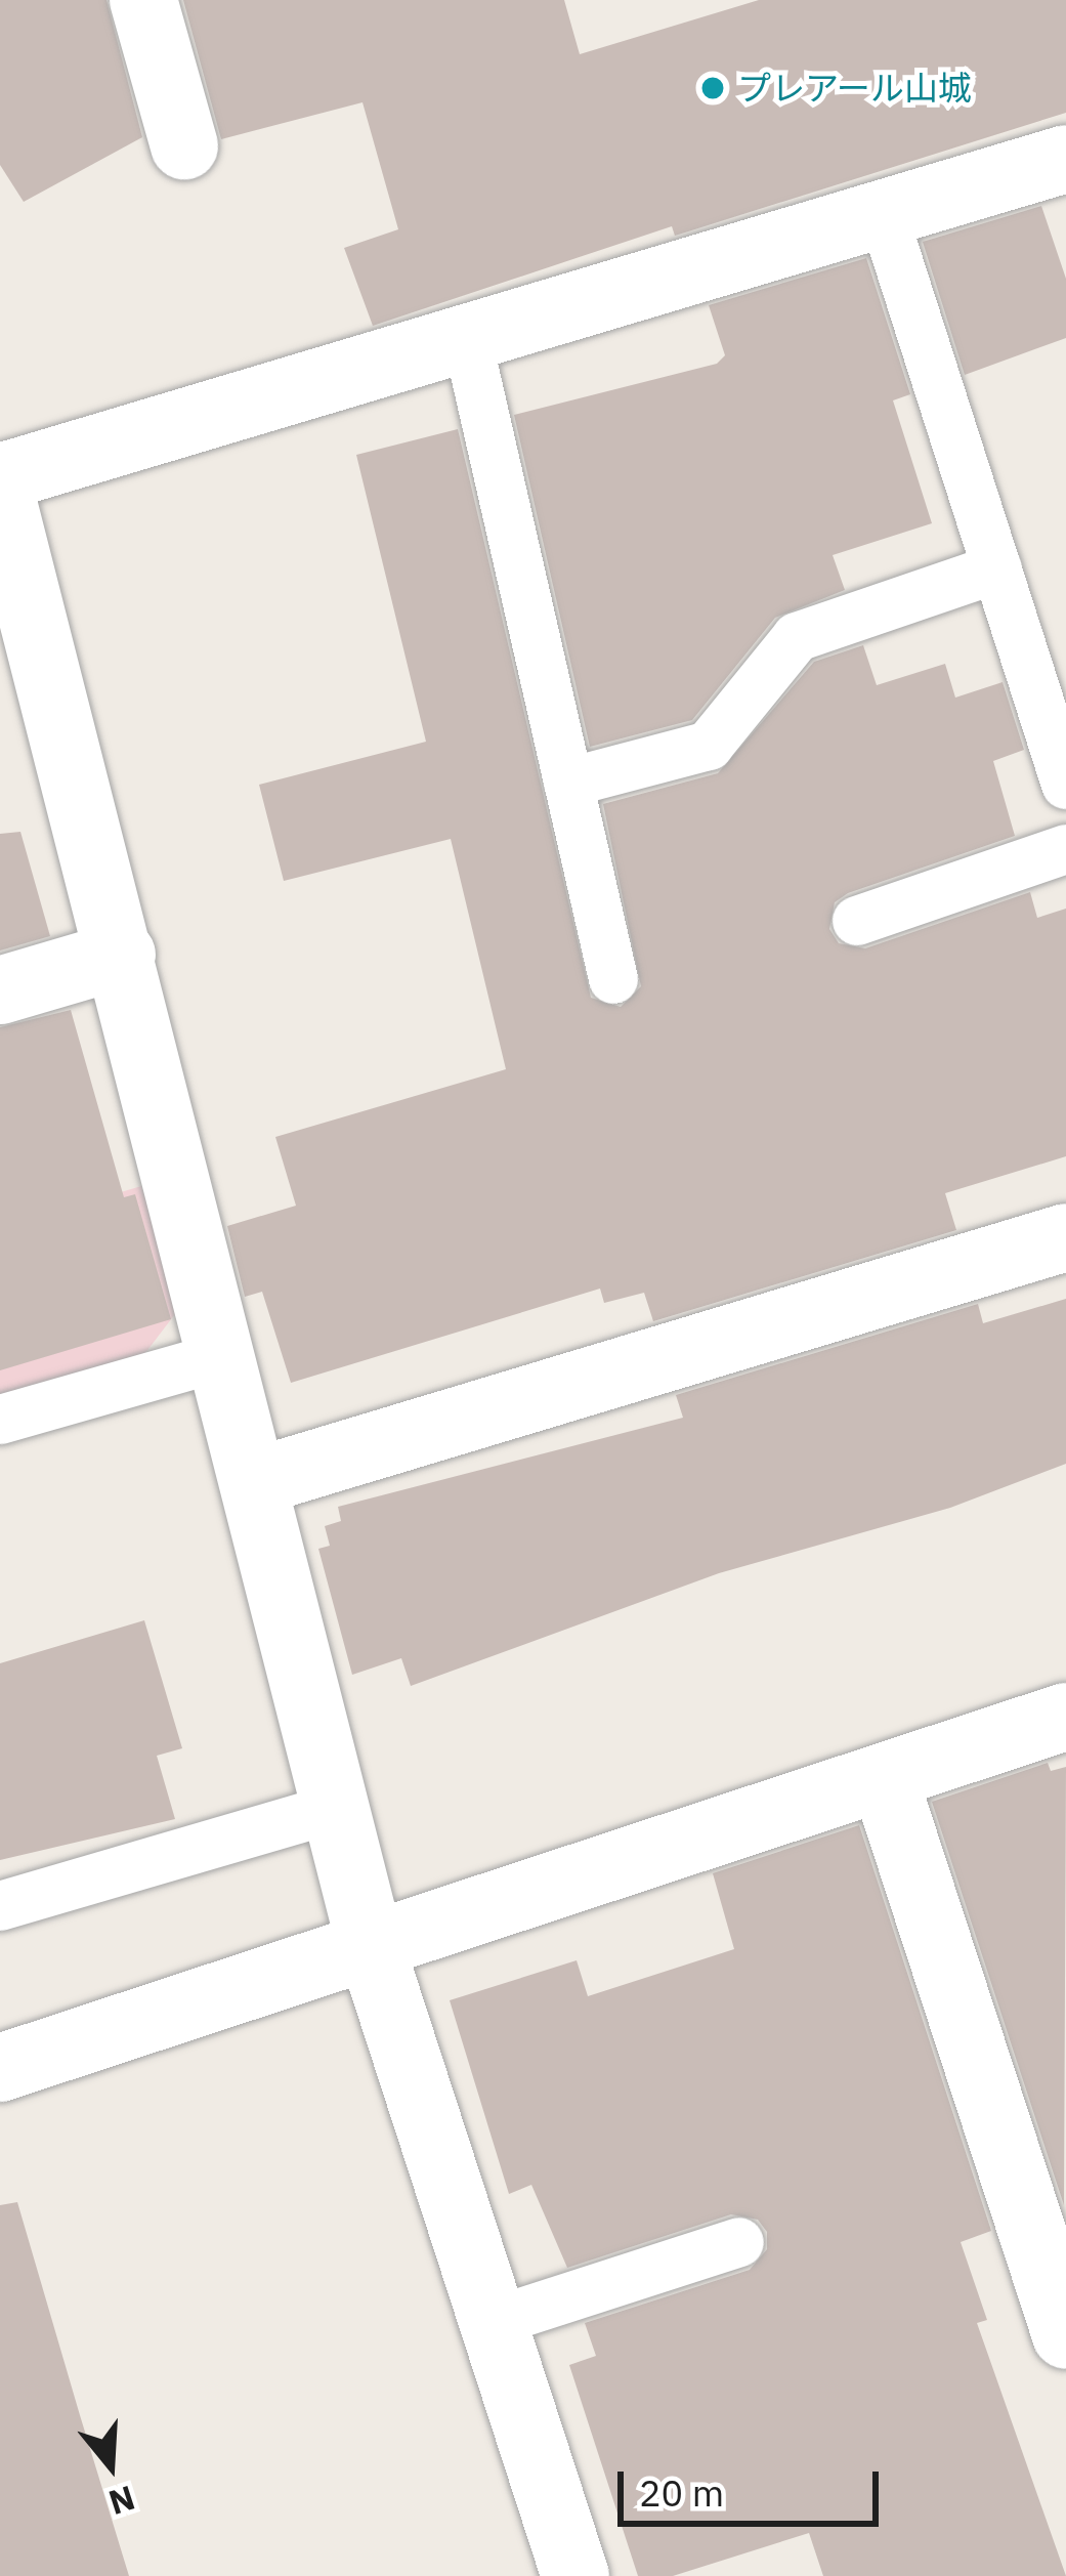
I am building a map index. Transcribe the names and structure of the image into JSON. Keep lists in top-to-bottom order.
{
  "places": ["プレアール山城"],
  "scale_bar": "20 m",
  "north": "bottom"
}
